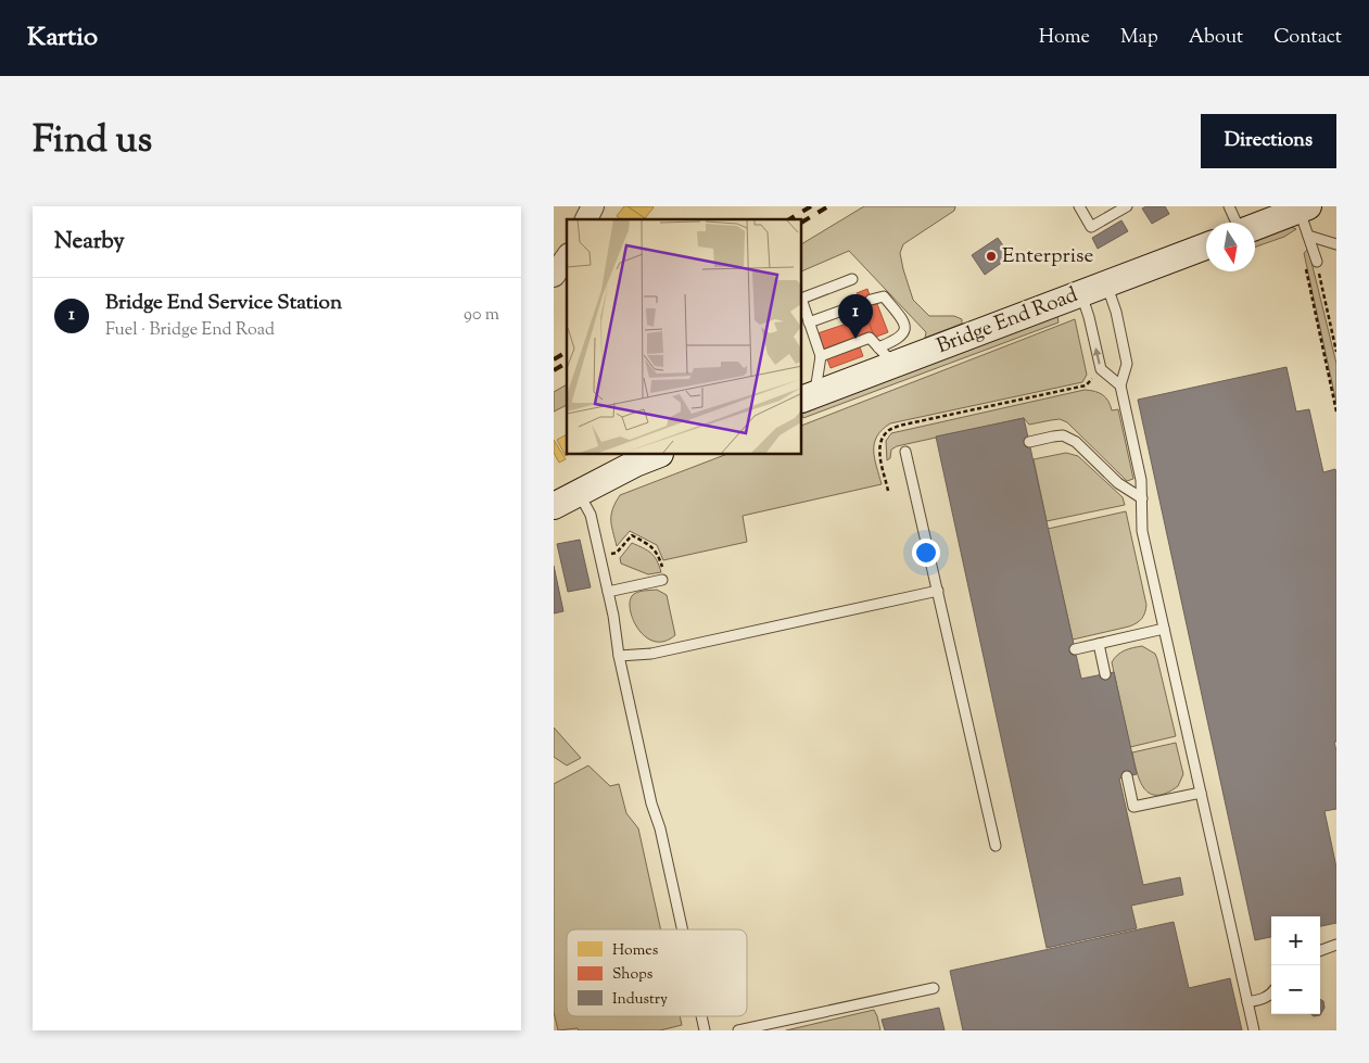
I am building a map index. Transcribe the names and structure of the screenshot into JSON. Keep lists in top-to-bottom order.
{
  "streets": {
    "main road": ["Bridge End Road"]
  },
  "places": ["Enterprise"],
  "legend": ["Homes", "Shops", "Industry"],
  "north": "bottom",
  "page": {
    "header": "Kartio",
    "nav": [
      "Home",
      "Map",
      "About",
      "Contact"
    ],
    "title": "Find us",
    "buttons": "Directions",
    "heading": "Nearby",
    "list": [
      {
        "mark": "1",
        "name": "Bridge End Service Station",
        "note": "Fuel · Bridge End Road",
        "value": "90 m"
      }
    ],
    "pins": "1",
    "map_buttons": ["+", "−"]
  }
}
